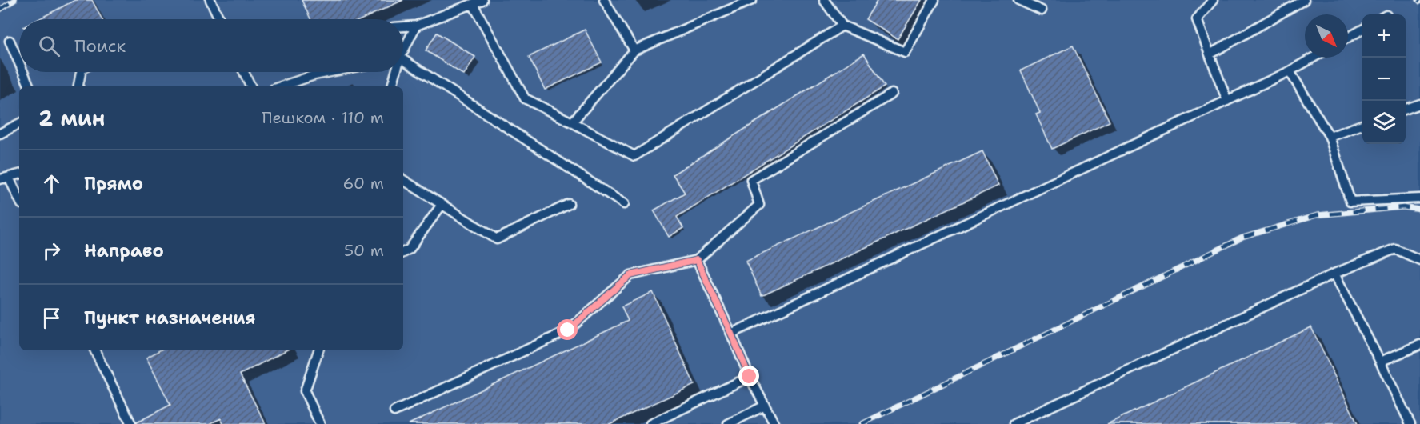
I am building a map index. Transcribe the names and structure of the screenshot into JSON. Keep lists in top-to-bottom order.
{
  "north": "bottom right",
  "page": {
    "map_buttons": ["+", "−"],
    "search": "Поиск",
    "heading": ["2 мин", "Пешком · 110 m"],
    "list": [
      ["Прямо", "60 m"],
      ["Направо", "50 m"],
      "Пункт назначения"
    ]
  }
}
